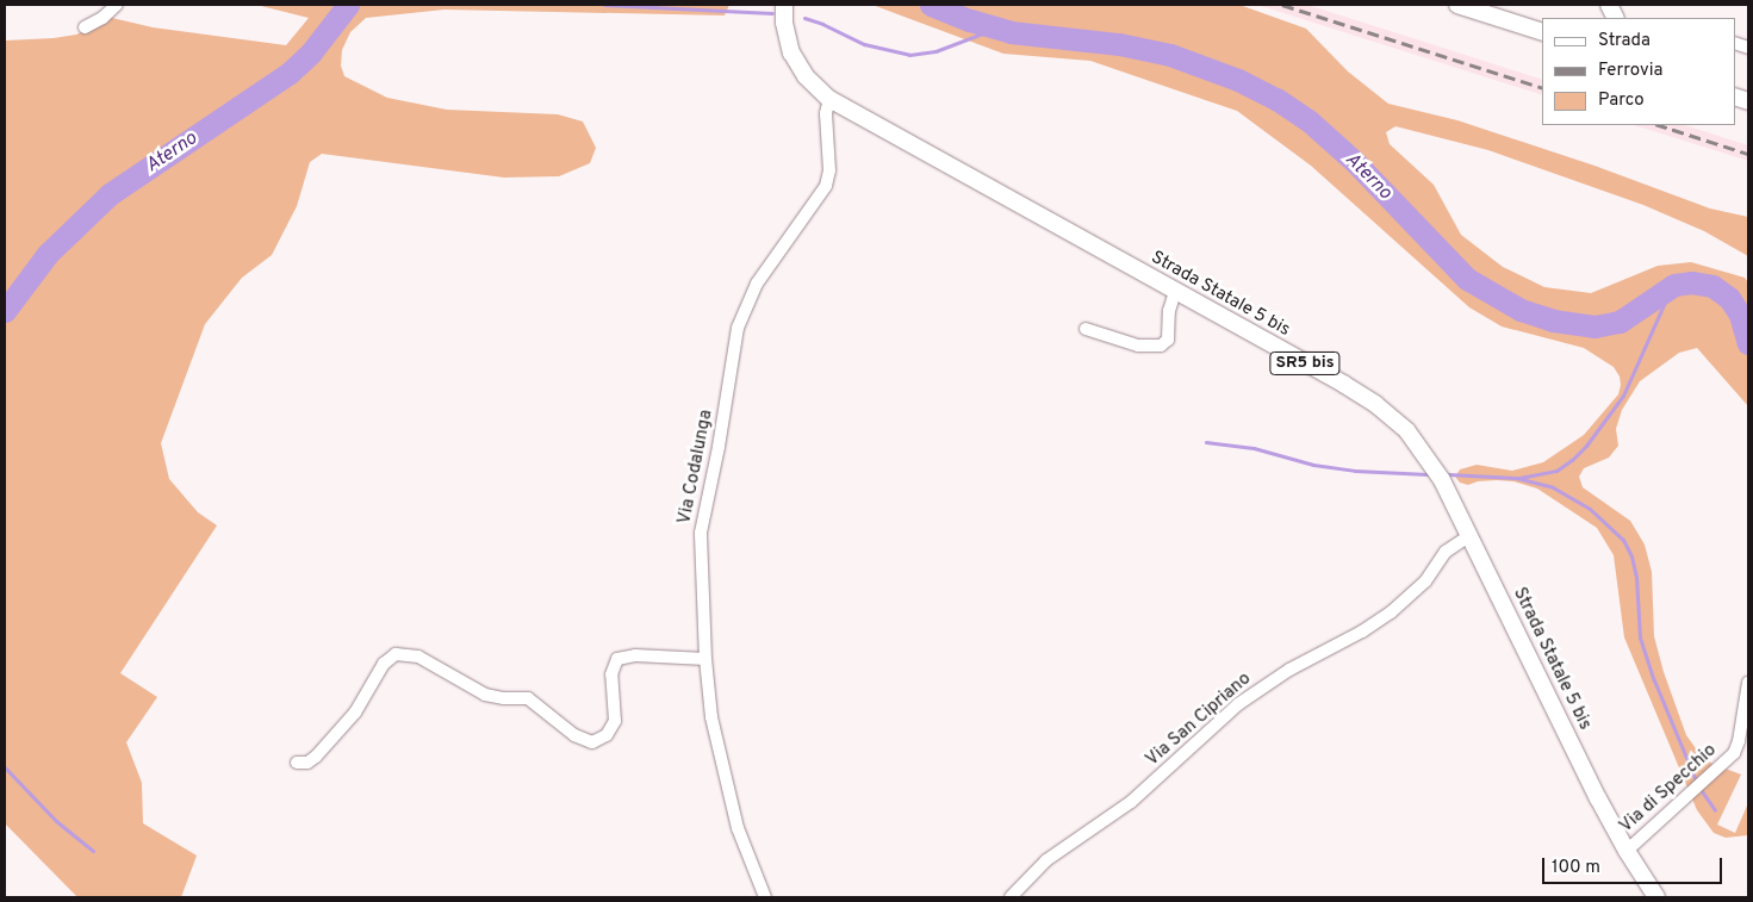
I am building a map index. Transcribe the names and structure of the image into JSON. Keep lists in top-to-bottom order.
{
  "streets": {
    "main road": ["Strada Statale 5 bis", "SR5 bis"],
    "street": ["Via Codalunga", "Via San Cipriano", "Via di Specchio"]
  },
  "crossings": [
    ["Strada Statale 5 bis", "Via Codalunga"],
    ["Strada Statale 5 bis", "Via San Cipriano"],
    ["Strada Statale 5 bis", "Via di Specchio"]
  ],
  "water": ["Aterno"],
  "legend": ["Strada", "Ferrovia", "Parco"],
  "scale_bar": "100 m"
}
